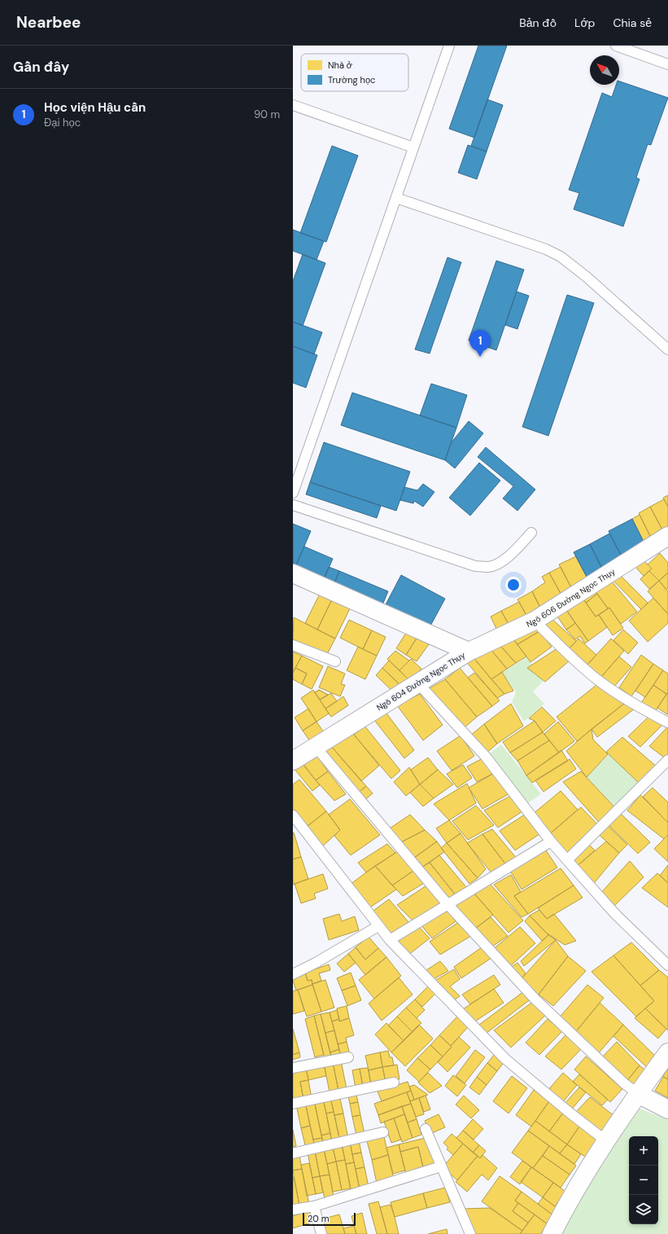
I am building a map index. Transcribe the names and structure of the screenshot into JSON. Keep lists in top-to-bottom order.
{
  "streets": {
    "street": ["Ngõ 606 Đường Ngọc Thụy", "Ngõ 604 Đường Ngọc Thụy"]
  },
  "crossings": [
    ["Ngõ 606 Đường Ngọc Thụy", "Ngõ 604 Đường Ngọc Thụy"]
  ],
  "legend": ["Nhà ở", "Trường học"],
  "scale_bar": "20 m",
  "north": "top left",
  "page": {
    "header": "Nearbee",
    "nav": ["Bản đồ", "Lớp", "Chia sẻ"],
    "heading": "Gần đây",
    "list": [
      {
        "mark": "1",
        "name": "Học viện Hậu cần",
        "note": "Đại học",
        "value": "90 m"
      }
    ],
    "pins": "1",
    "map_buttons": ["+", "−"],
    "scale": "20 m"
  }
}
